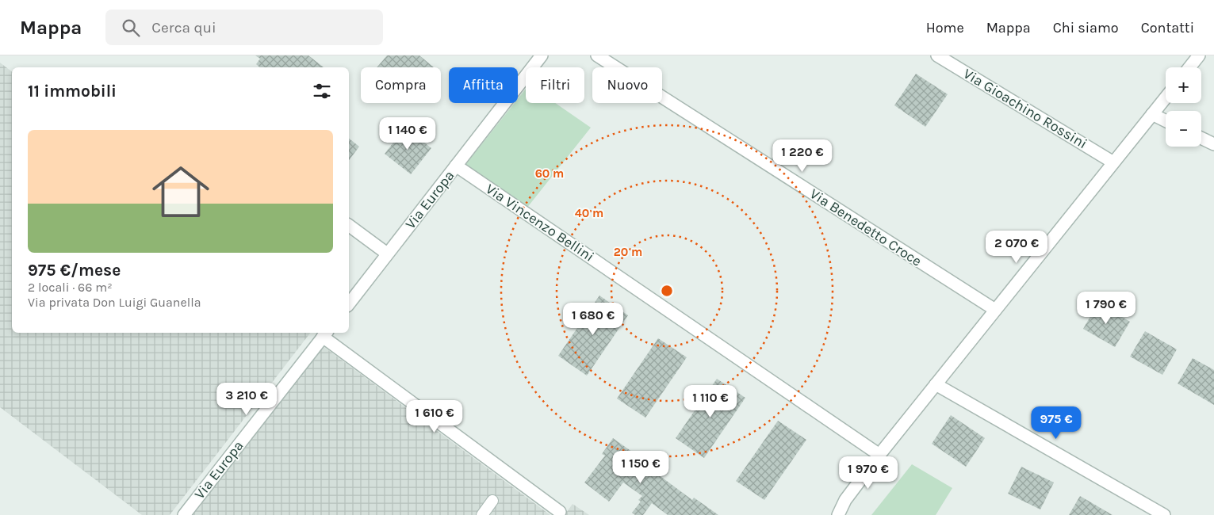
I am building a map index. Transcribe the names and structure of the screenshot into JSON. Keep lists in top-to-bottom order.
{
  "streets": {
    "street": [
      "Via Gioachino Rossini",
      "Via Europa",
      "Via Vincenzo Bellini",
      "Via Benedetto Croce"
    ]
  },
  "crossings": [
    ["Via Europa", "Via Vincenzo Bellini"]
  ],
  "page": {
    "header": "Mappa",
    "search": "Cerca qui",
    "nav": [
      "Home",
      "Mappa",
      "Chi siamo",
      "Contatti"
    ],
    "map_buttons": ["+", "−"],
    "chip": [
      "Compra",
      "Affitta",
      "Filtri",
      "Nuovo"
    ],
    "heading": "11 immobili",
    "list": [
      {
        "name": "975 €/mese",
        "note": "2 locali · 66 m² · Via privata Don Luigi Guanella"
      }
    ],
    "price": [
      "1 140 €",
      "1 220 €",
      "2 070 €",
      "1 790 €",
      "1 680 €",
      "3 210 €",
      "1 110 €",
      "1 610 €",
      "975 €",
      "1 150 €",
      "1 970 €"
    ]
  },
  "rings": ["60 m", "40 m", "20 m"]
}
